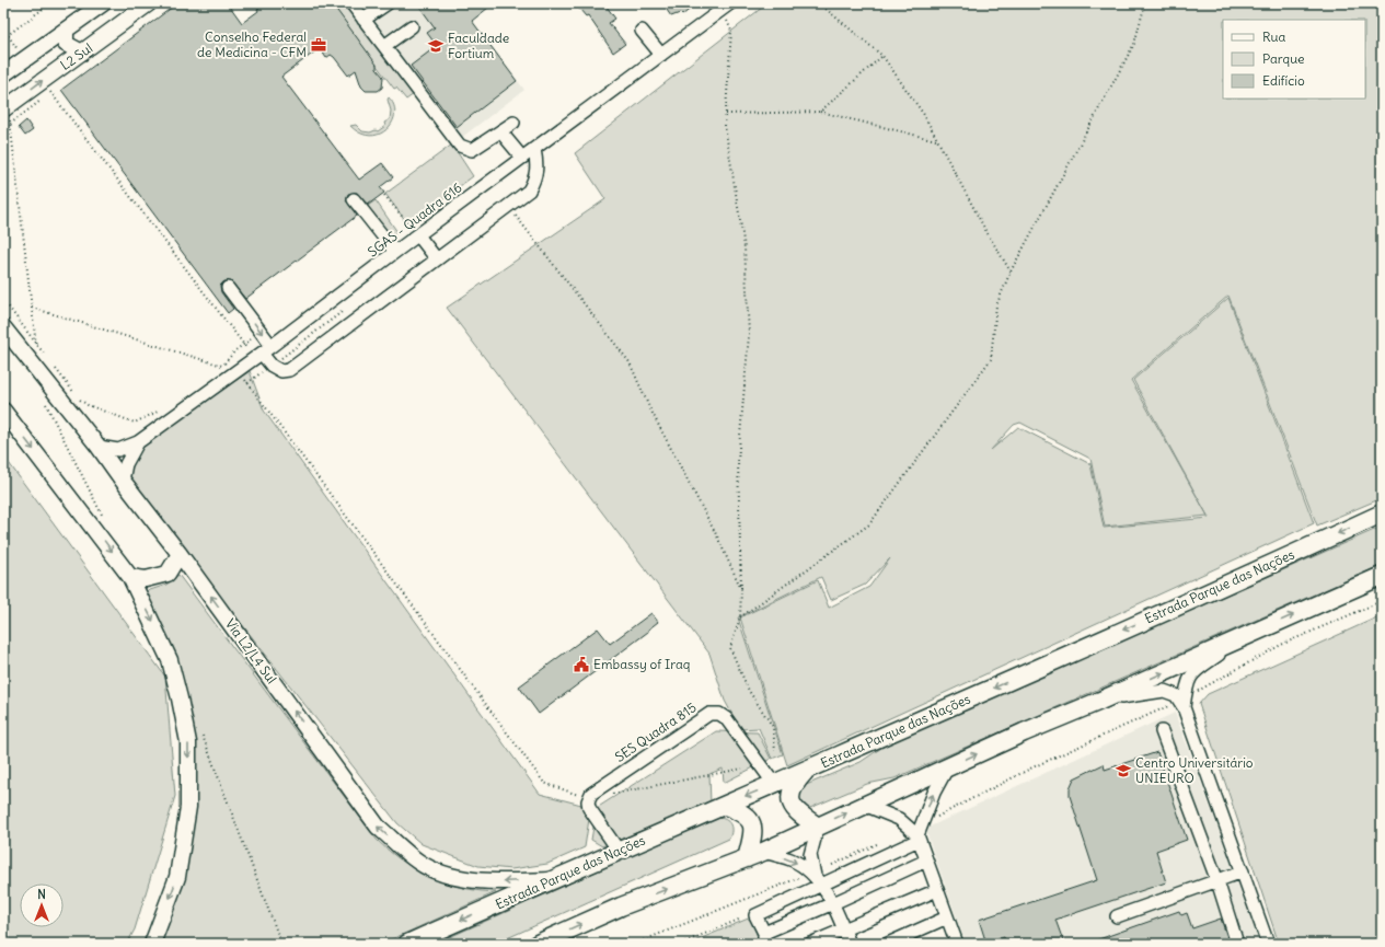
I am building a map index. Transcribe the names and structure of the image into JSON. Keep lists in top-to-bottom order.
{
  "streets": {
    "highway": ["Estrada Parque das Nações"],
    "main road": ["L2 Sul", "Via L2/L4 Sul"],
    "street": ["SGAS - Quadra 616", "SES Quadra 815"]
  },
  "crossings": [
    ["SGAS - Quadra 616", "Via L2/L4 Sul"],
    ["Estrada Parque das Nações", "Via L2/L4 Sul"],
    ["Estrada Parque das Nações", "SES Quadra 815"]
  ],
  "one_way": ["Via L2/L4 Sul"],
  "places": {
    "office": ["Conselho Federal de Medicina - CFM"],
    "school or university": ["Faculdade Fortium", "Centro Universitário UNIEURO"],
    "public building": ["Embassy of Iraq"]
  },
  "legend": ["Rua", "Parque", "Edifício"],
  "north": "top"
}
